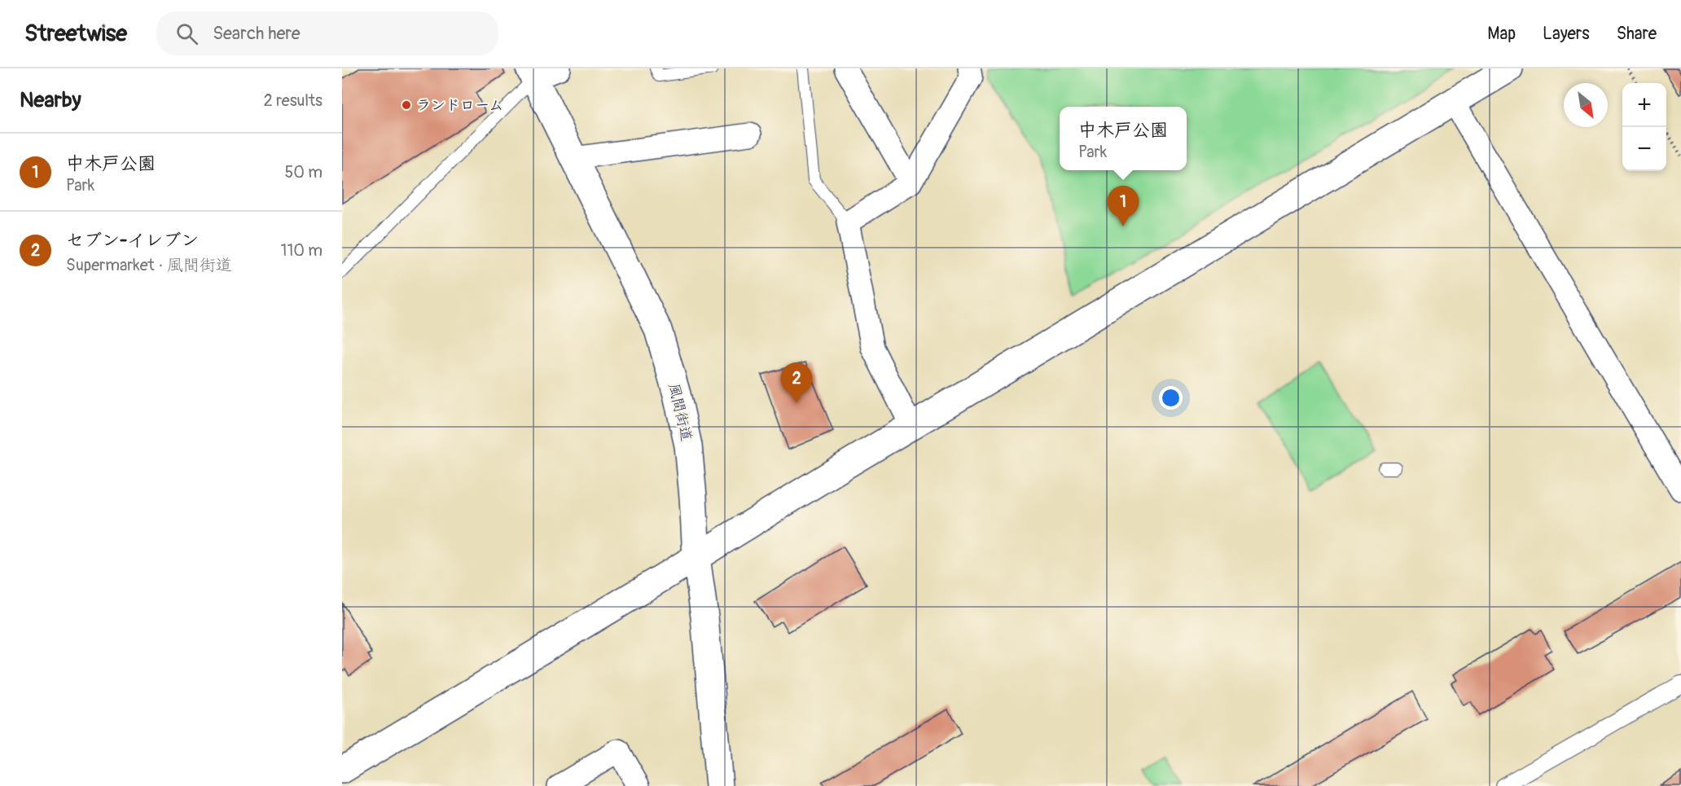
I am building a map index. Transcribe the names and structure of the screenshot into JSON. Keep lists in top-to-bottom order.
{
  "streets": {
    "street": ["風間街道"]
  },
  "places": ["ランドローム"],
  "north": "bottom right",
  "page": {
    "header": "Streetwise",
    "search": "Search here",
    "nav": ["Map", "Layers", "Share"],
    "heading": ["Nearby", "2 results"],
    "map_buttons": ["+", "−"],
    "popup": ["中木戸公園", "Park"],
    "list": [
      {
        "mark": "1",
        "name": "中木戸公園",
        "note": "Park",
        "value": "50 m"
      },
      {
        "mark": "2",
        "name": "セブン-イレブン",
        "note": "Supermarket · 風間街道",
        "value": "110 m"
      }
    ],
    "pins": ["1", "2"]
  }
}
